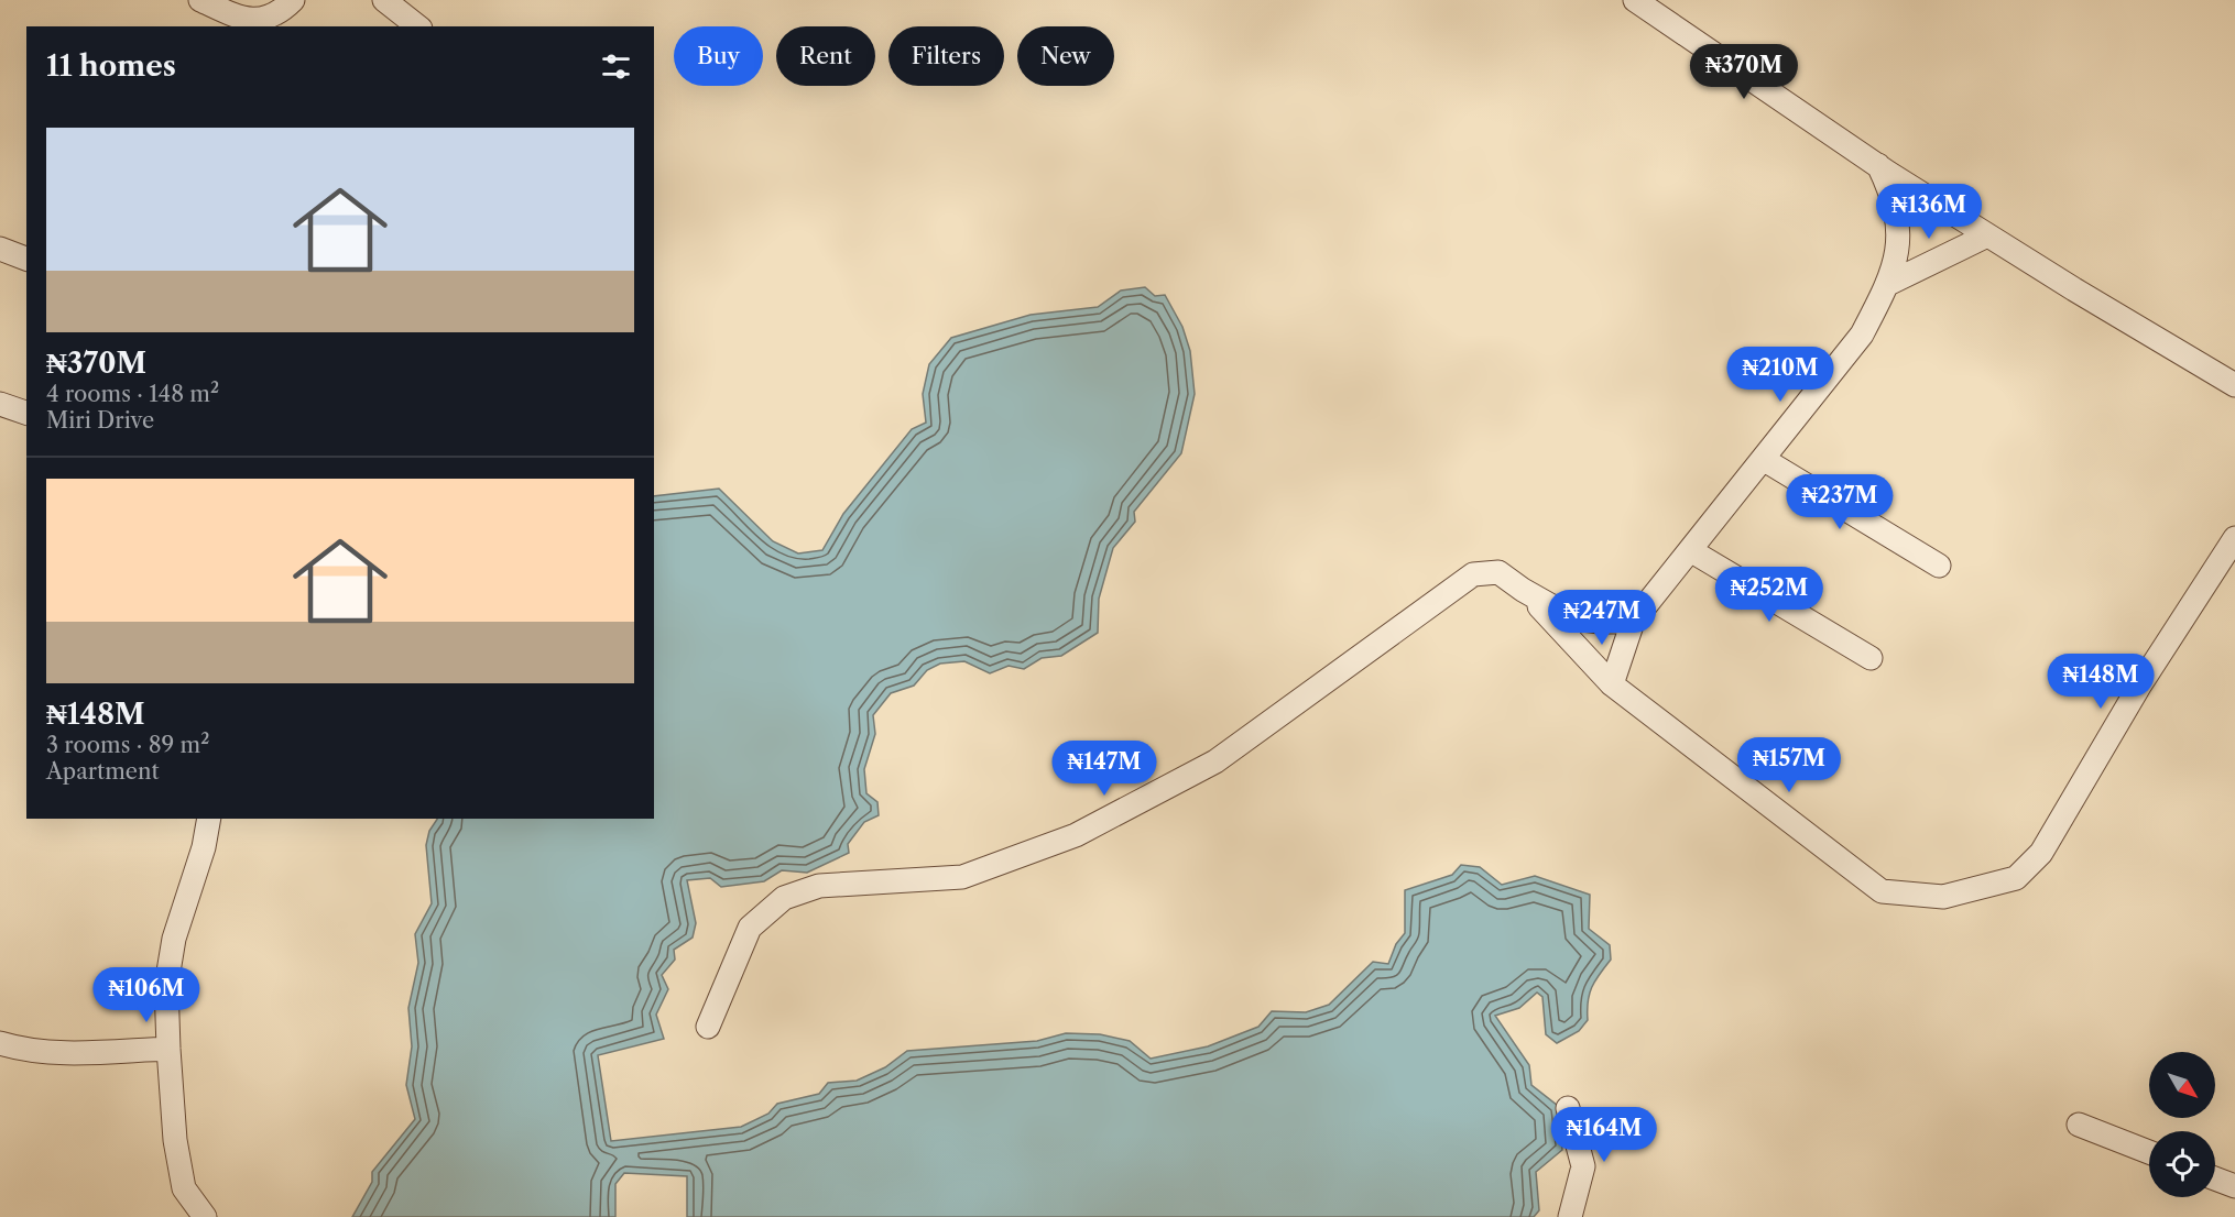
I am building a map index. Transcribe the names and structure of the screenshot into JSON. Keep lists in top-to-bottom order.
{
  "north": "bottom right",
  "page": {
    "chip": [
      "Buy",
      "Rent",
      "Filters",
      "New"
    ],
    "heading": "11 homes",
    "price": [
      "₦370M",
      "₦136M",
      "₦210M",
      "₦237M",
      "₦252M",
      "₦247M",
      "₦148M",
      "₦157M",
      "₦147M",
      "₦106M",
      "₦164M"
    ],
    "list": [
      {
        "name": "₦370M",
        "note": "4 rooms · 148 m² · Miri Drive"
      },
      {
        "name": "₦148M",
        "note": "3 rooms · 89 m² · Apartment"
      }
    ]
  }
}
